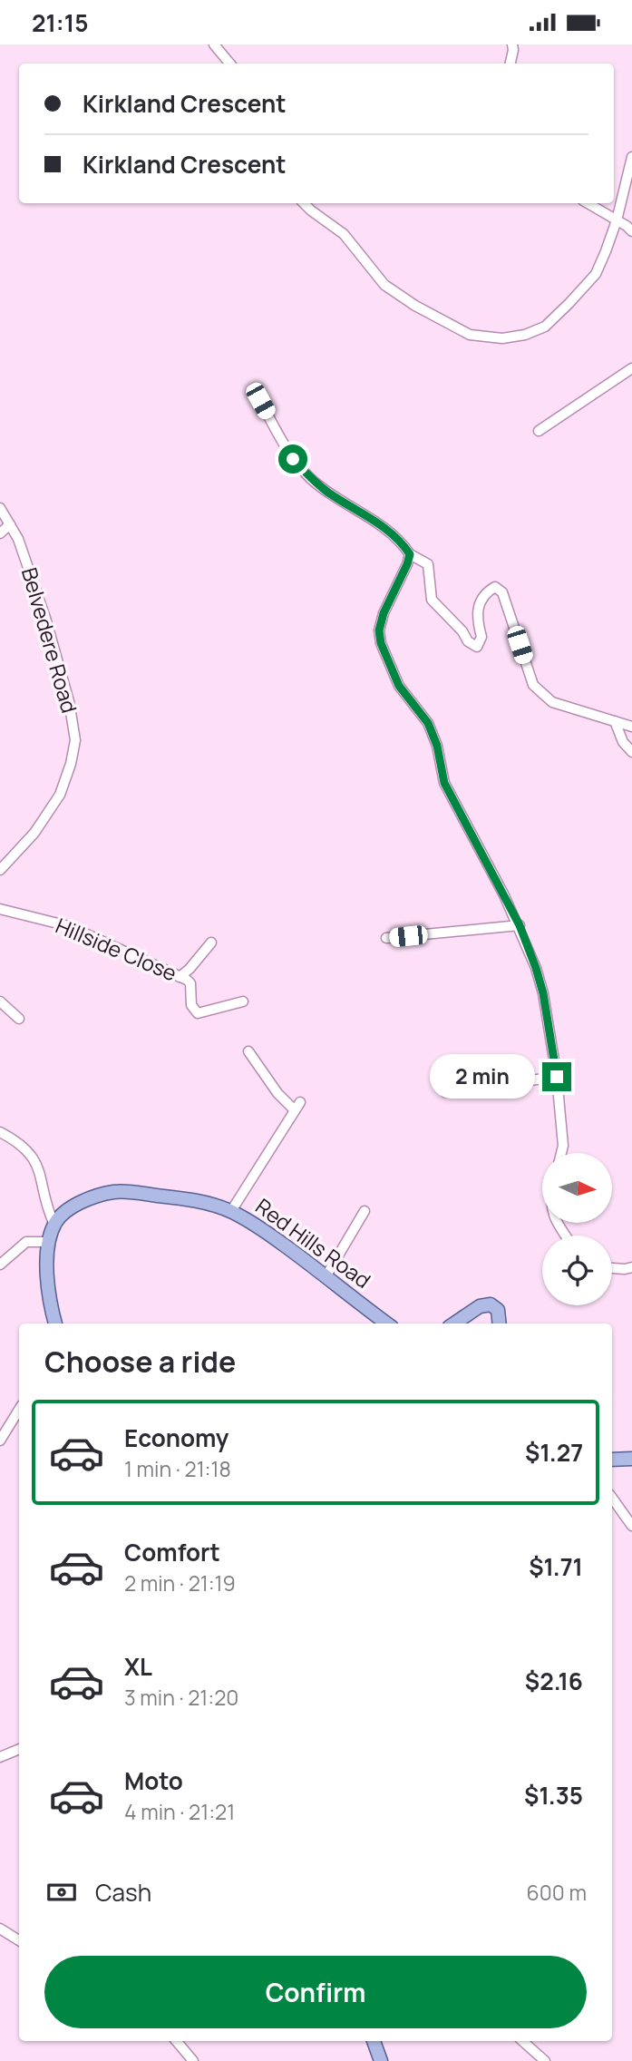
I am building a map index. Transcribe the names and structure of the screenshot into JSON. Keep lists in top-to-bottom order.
{
  "streets": {
    "main road": ["Red Hills Road"],
    "street": ["Belvedere Road", "Hillside Close"]
  },
  "north": "right",
  "page": {
    "status": "21:15",
    "banner": ["Kirkland Crescent", "Kirkland Crescent"],
    "bubble": "2 min",
    "heading": "Choose a ride",
    "list": [
      {
        "name": "Economy",
        "note": "1 min · 21:18",
        "value": "$1.27"
      },
      {
        "name": "Comfort",
        "note": "2 min · 21:19",
        "value": "$1.71"
      },
      {
        "name": "XL",
        "note": "3 min · 21:20",
        "value": "$2.16"
      },
      {
        "name": "Moto",
        "note": "4 min · 21:21",
        "value": "$1.35"
      }
    ],
    "pay": ["Cash", "600 m"],
    "buttons": "Confirm"
  }
}
